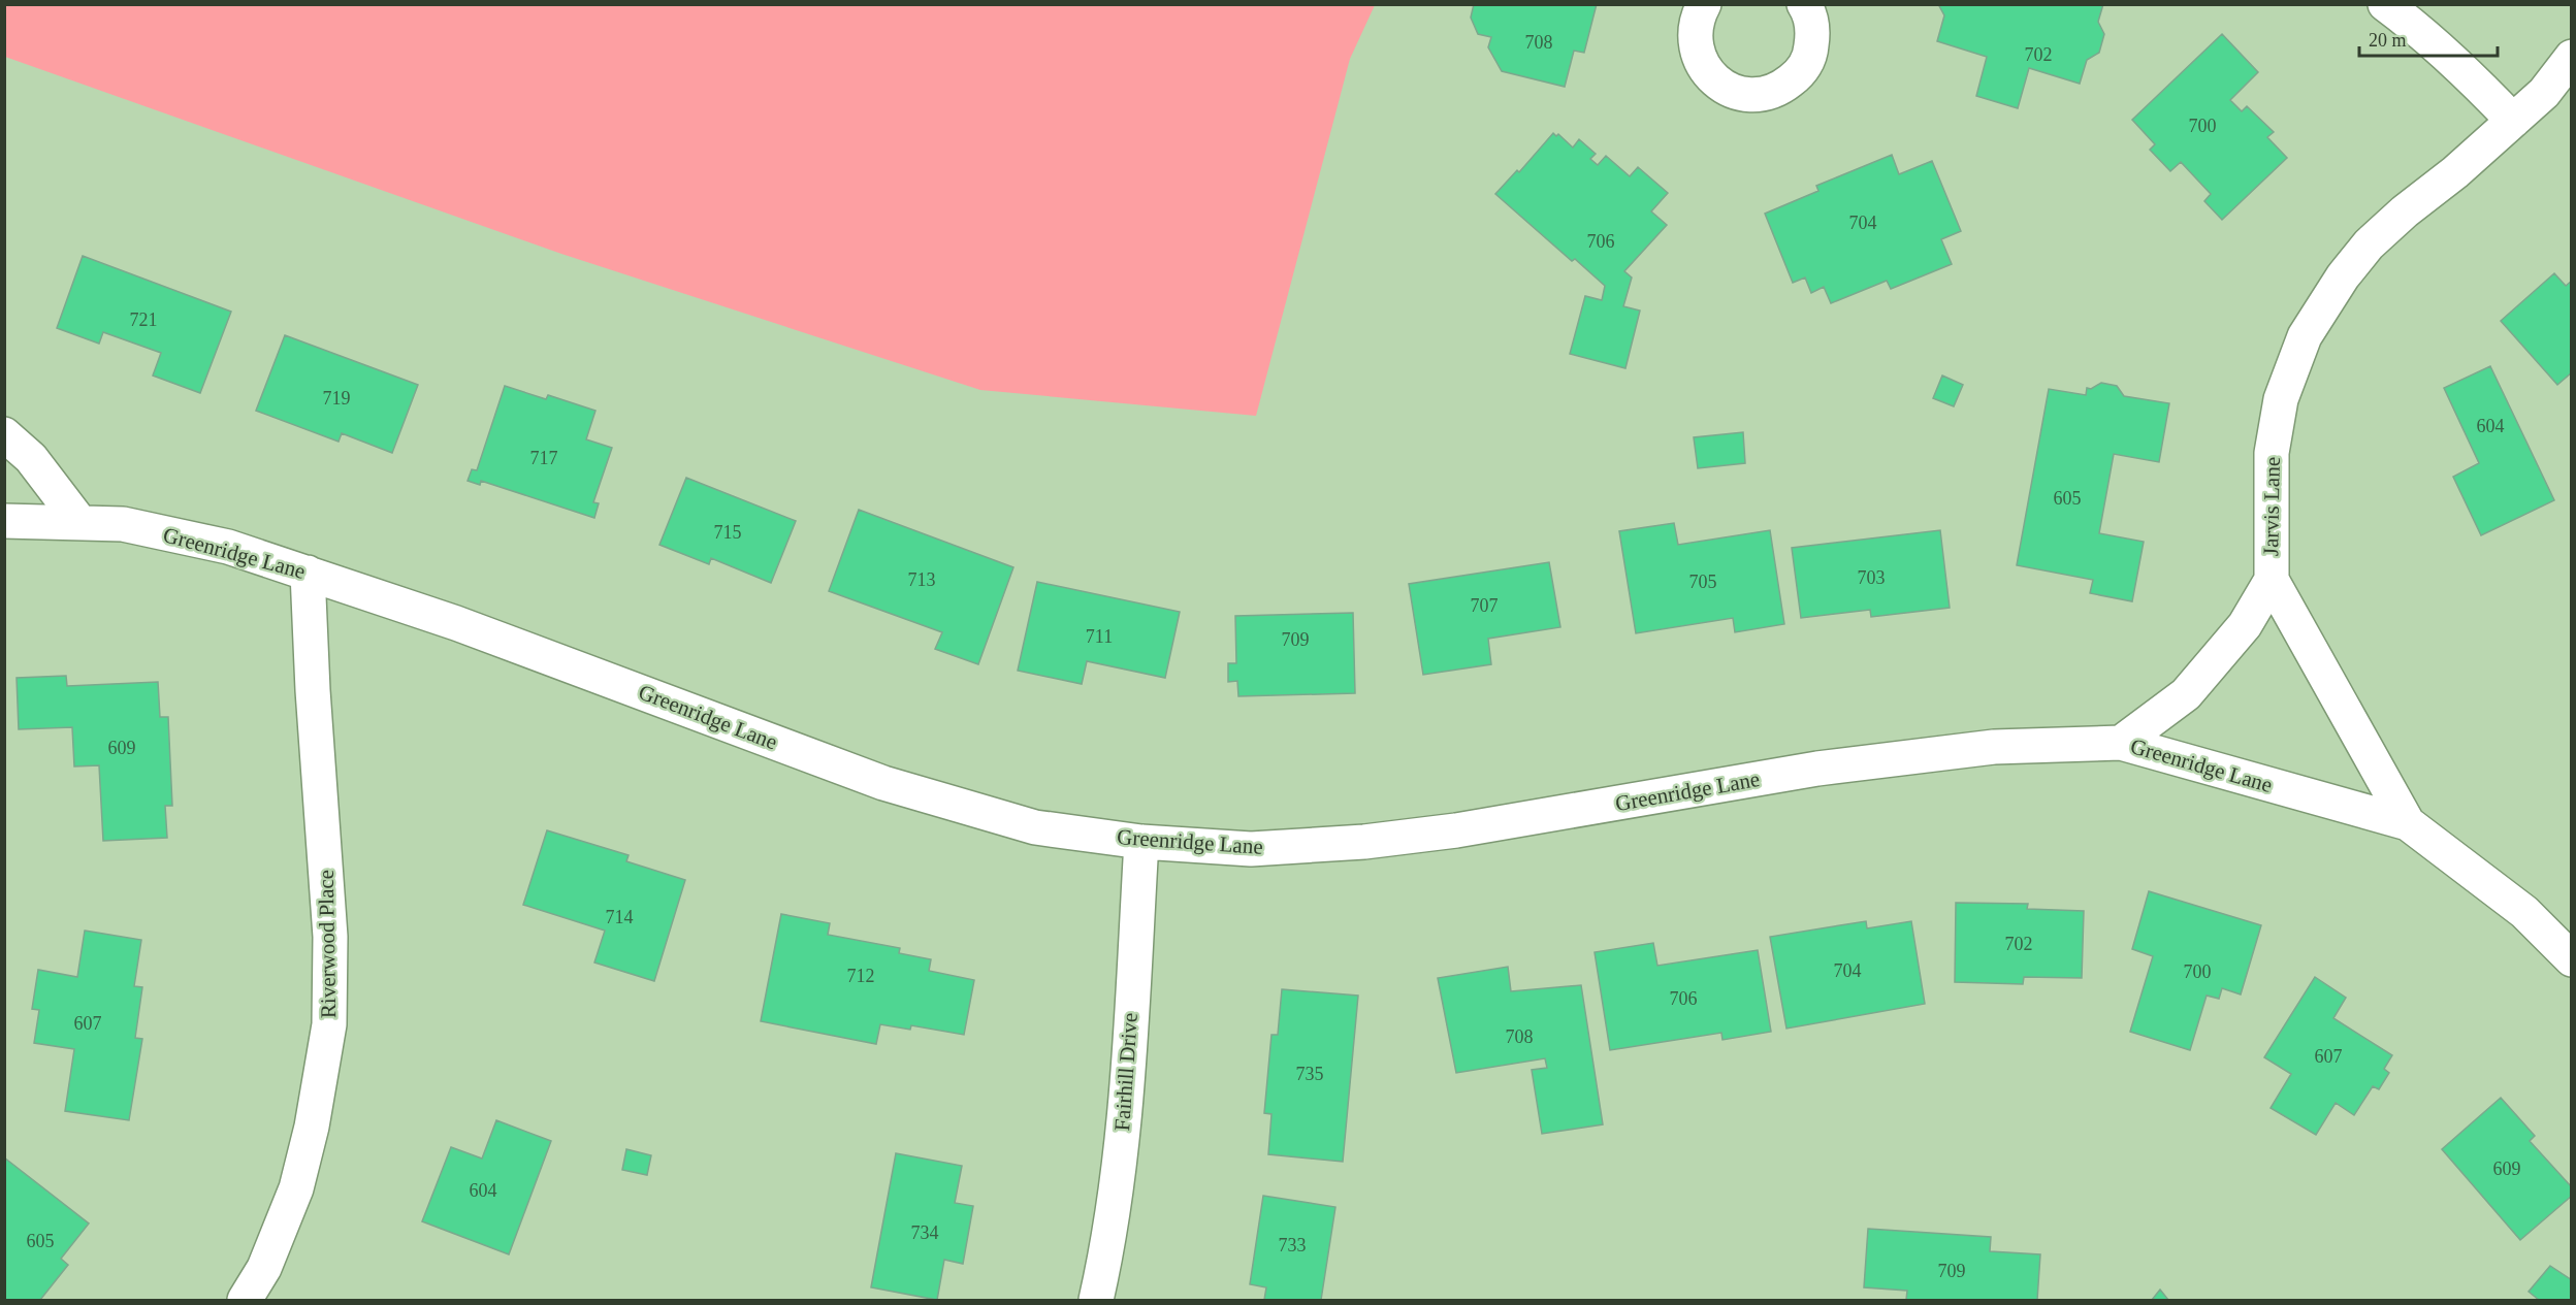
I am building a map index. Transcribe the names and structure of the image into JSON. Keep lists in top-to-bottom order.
{
  "streets": {
    "street": [
      "Jarvis Lane",
      "Greenridge Lane",
      "Riverwood Place",
      "Fairhill Drive"
    ]
  },
  "crossings": [
    ["Jarvis Lane", "Greenridge Lane"],
    ["Greenridge Lane", "Riverwood Place"],
    ["Greenridge Lane", "Fairhill Drive"]
  ],
  "house_numbers": [
    "708",
    "702",
    "700",
    "704",
    "706",
    "721",
    "719",
    "604",
    "717",
    "605",
    "715",
    "703",
    "713",
    "705",
    "707",
    "711",
    "709",
    "609",
    "714",
    "702",
    "704",
    "700",
    "712",
    "706",
    "607",
    "708",
    "607",
    "735",
    "609",
    "604",
    "734",
    "605",
    "733",
    "709"
  ],
  "scale_bar": "20 m"
}
